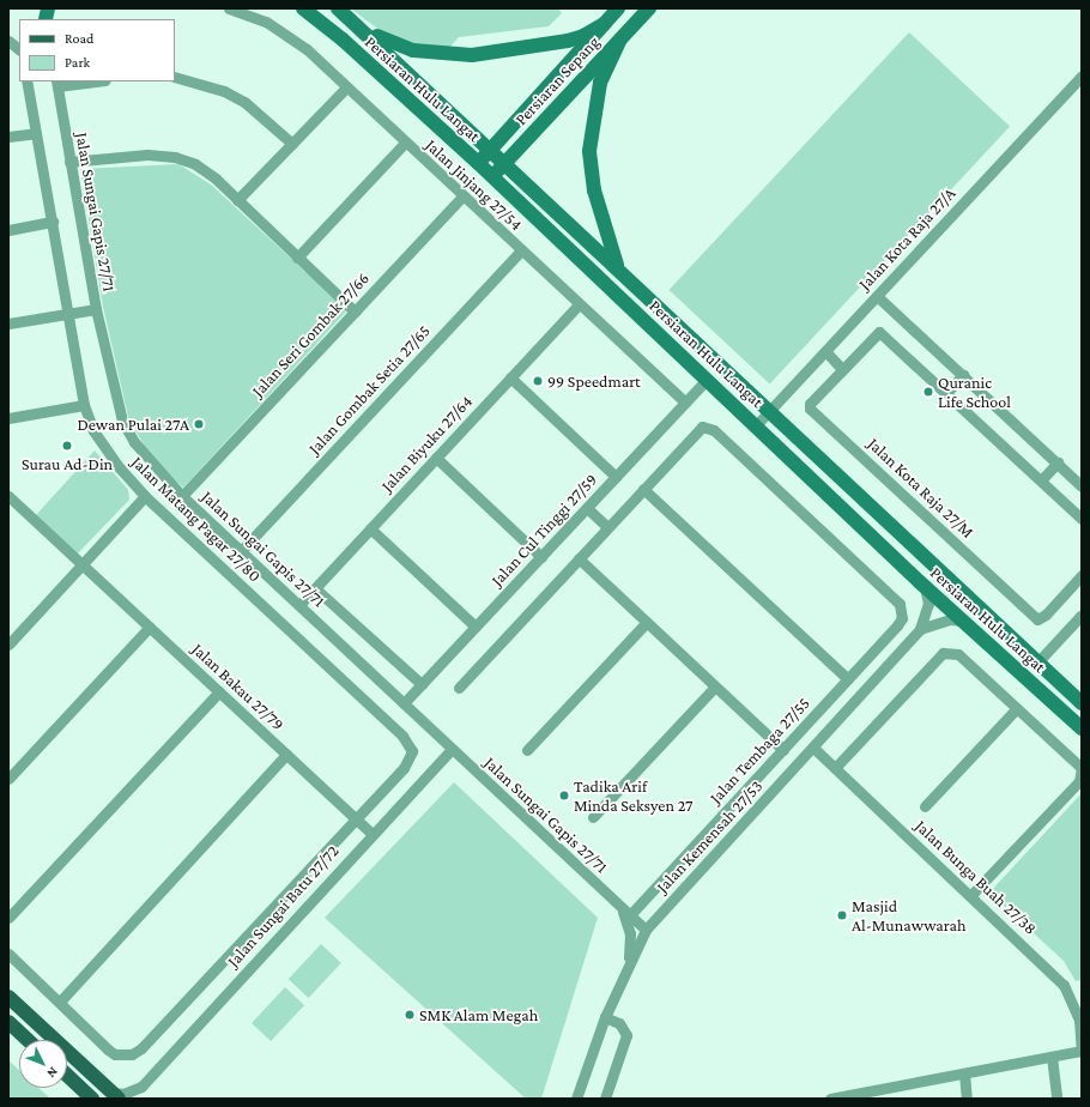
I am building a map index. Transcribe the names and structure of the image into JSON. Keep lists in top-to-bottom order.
{
  "streets": {
    "main road": ["Persiaran Sepang", "Persiaran Hulu Langat"],
    "street": [
      "Jalan Jinjang 27/54",
      "Jalan Sungai Gapis 27/71",
      "Jalan Kota Raja 27/A",
      "Jalan Seri Gombak 27/66",
      "Jalan Gombak Setia 27/65",
      "Jalan Biyuku 27/64",
      "Jalan Kota Raja 27/M",
      "Jalan Matang Pagar 27/80",
      "Jalan Cul Tinggi 27/59",
      "Jalan Bakau 27/79",
      "Jalan Tembaga 27/55",
      "Jalan Kemensah 27/53",
      "Jalan Bunga Buah 27/38",
      "Jalan Sungai Batu 27/72"
    ]
  },
  "crossings": [
    ["Persiaran Sepang", "Persiaran Hulu Langat"],
    ["Persiaran Hulu Langat", "Jalan Kota Raja 27/A"],
    ["Persiaran Hulu Langat", "Jalan Cul Tinggi 27/59"],
    ["Jalan Jinjang 27/54", "Jalan Seri Gombak 27/66"],
    ["Jalan Jinjang 27/54", "Jalan Gombak Setia 27/65"],
    ["Jalan Jinjang 27/54", "Jalan Biyuku 27/64"],
    ["Jalan Jinjang 27/54", "Jalan Cul Tinggi 27/59"],
    ["Jalan Sungai Gapis 27/71", "Jalan Seri Gombak 27/66"],
    ["Jalan Sungai Gapis 27/71", "Jalan Gombak Setia 27/65"],
    ["Jalan Sungai Gapis 27/71", "Jalan Biyuku 27/64"],
    ["Jalan Sungai Gapis 27/71", "Jalan Cul Tinggi 27/59"],
    ["Jalan Sungai Gapis 27/71", "Jalan Tembaga 27/55"],
    ["Jalan Sungai Gapis 27/71", "Jalan Kemensah 27/53"],
    ["Jalan Sungai Gapis 27/71", "Jalan Sungai Batu 27/72"],
    ["Jalan Matang Pagar 27/80", "Jalan Bakau 27/79"],
    ["Jalan Bakau 27/79", "Jalan Sungai Batu 27/72"],
    ["Jalan Kemensah 27/53", "Jalan Bunga Buah 27/38"]
  ],
  "places": [
    "99 Speedmart",
    "Quranic Life School",
    "Dewan Pulai 27A",
    "Surau Ad-Din",
    "Tadika Arif Minda Seksyen 27",
    "Masjid Al-Munawwarah",
    "SMK Alam Megah"
  ],
  "legend": ["Road", "Park"],
  "north": "bottom right"
}
